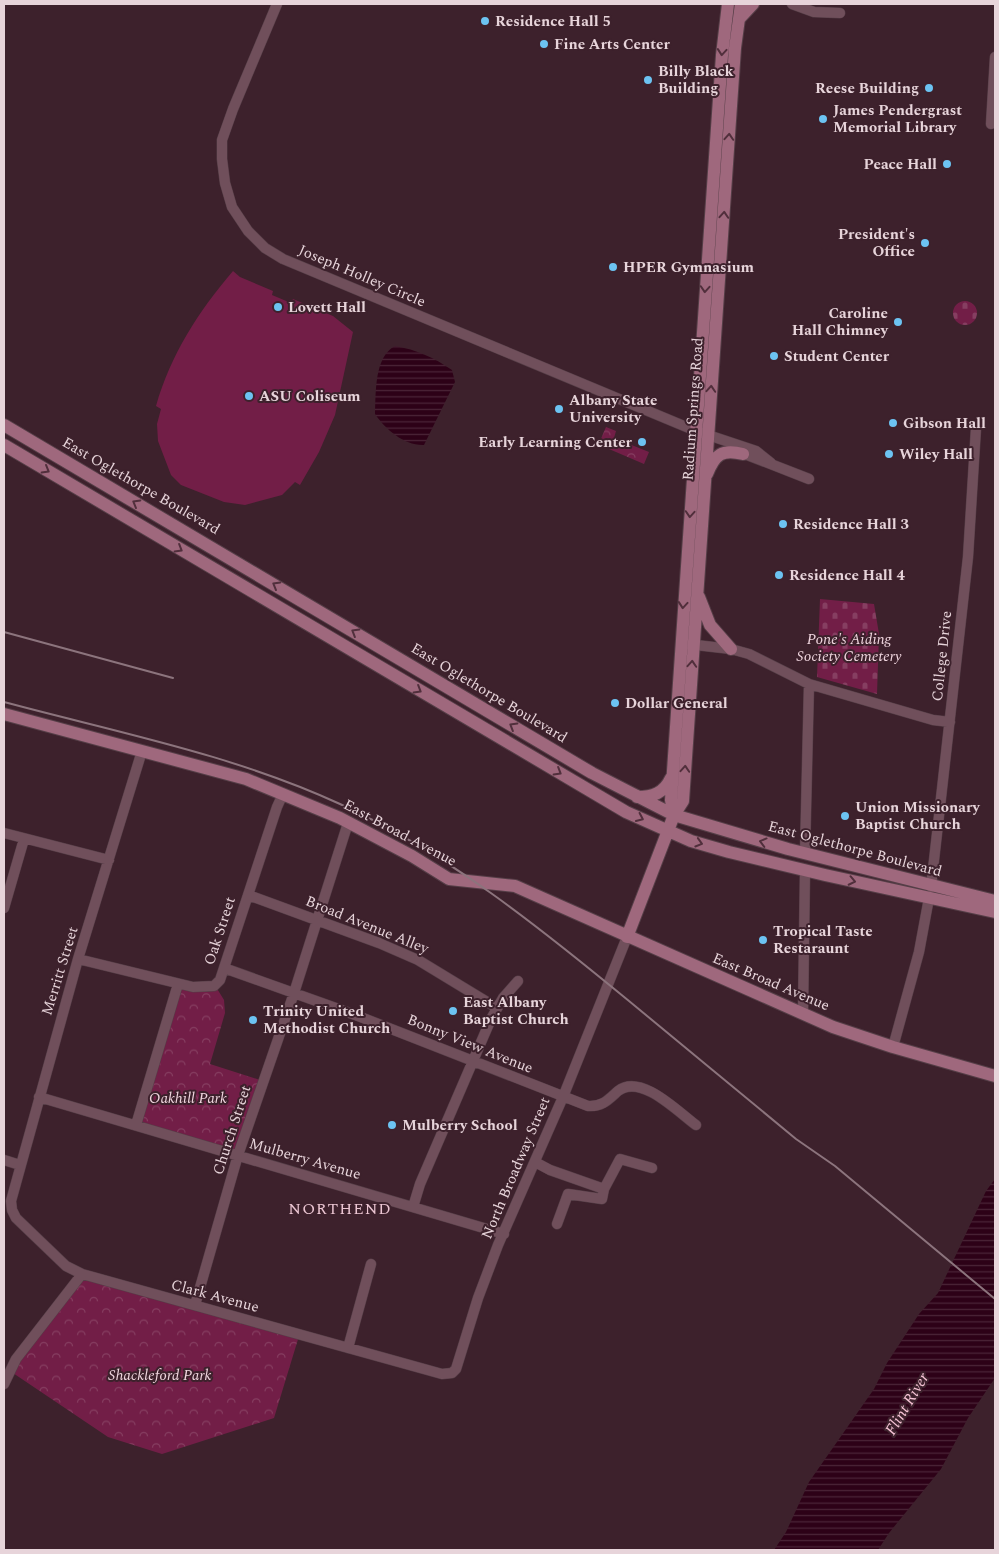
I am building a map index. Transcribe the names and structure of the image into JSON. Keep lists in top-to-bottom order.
{
  "streets": {
    "main road": ["Radium Springs Road", "East Oglethorpe Boulevard", "East Broad Avenue"],
    "street": [
      "Joseph Holley Circle",
      "College Drive",
      "Broad Avenue Alley",
      "Oak Street",
      "Merritt Street",
      "Bonny View Avenue",
      "Church Street",
      "Mulberry Avenue",
      "North Broadway Street",
      "Clark Avenue"
    ]
  },
  "crossings": [
    ["Joseph Holley Circle", "Radium Springs Road"],
    ["Radium Springs Road", "East Oglethorpe Boulevard"],
    ["Radium Springs Road", "East Broad Avenue"],
    ["Radium Springs Road", "North Broadway Street"],
    ["East Oglethorpe Boulevard", "College Drive"],
    ["College Drive", "East Broad Avenue"],
    ["East Broad Avenue", "Oak Street"],
    ["East Broad Avenue", "Merritt Street"],
    ["East Broad Avenue", "Church Street"],
    ["East Broad Avenue", "North Broadway Street"],
    ["Broad Avenue Alley", "Oak Street"],
    ["Broad Avenue Alley", "Church Street"],
    ["Oak Street", "Bonny View Avenue"],
    ["Merritt Street", "Mulberry Avenue"],
    ["Merritt Street", "Clark Avenue"],
    ["Bonny View Avenue", "Church Street"],
    ["Bonny View Avenue", "North Broadway Street"],
    ["Church Street", "Mulberry Avenue"],
    ["Church Street", "Clark Avenue"],
    ["Mulberry Avenue", "North Broadway Street"],
    ["North Broadway Street", "Clark Avenue"]
  ],
  "districts": ["NORTHEND"],
  "water": ["Flint River"],
  "parks": ["Pone's Aiding Society Cemetery", "Oakhill Park", "Shackleford Park"],
  "places": [
    "Residence Hall 5",
    "Fine Arts Center",
    "Billy Black Building",
    "Reese Building",
    "James Pendergrast Memorial Library",
    "Peace Hall",
    "President's Office",
    "HPER Gymnasium",
    "Lovett Hall",
    "Caroline Hall Chimney",
    "Student Center",
    "ASU Coliseum",
    "Albany State University",
    "Gibson Hall",
    "Early Learning Center",
    "Wiley Hall",
    "Residence Hall 3",
    "Residence Hall 4",
    "Dollar General",
    "Union Missionary Baptist Church",
    "Tropical Taste Restaraunt",
    "East Albany Baptist Church",
    "Trinity United Methodist Church",
    "Mulberry School"
  ]
}
